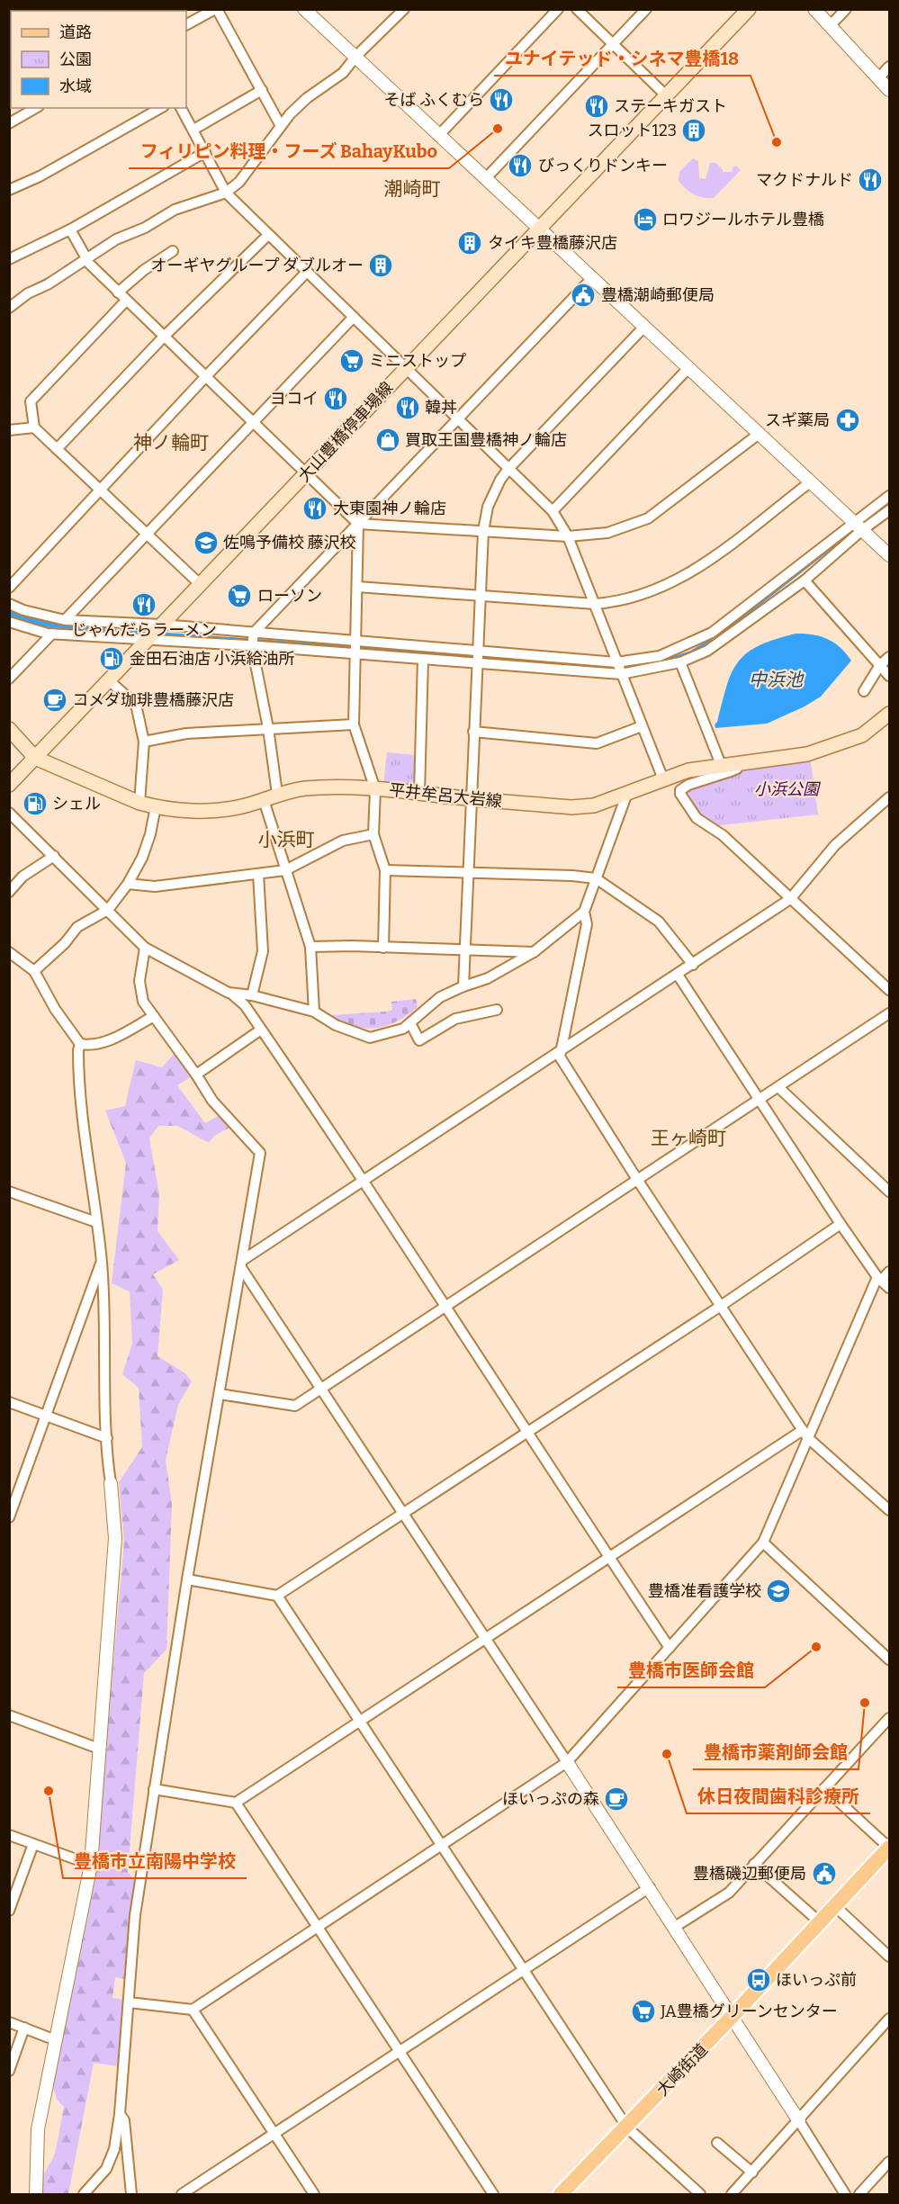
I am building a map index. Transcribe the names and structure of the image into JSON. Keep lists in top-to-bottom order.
{
  "streets": {
    "main road": ["大山豊橋停車場線", "平井牟呂大岩線", "大崎街道"]
  },
  "crossings": [
    ["大山豊橋停車場線", "平井牟呂大岩線"]
  ],
  "districts": [
    "潮崎町",
    "神ノ輪町",
    "小浜町",
    "王ヶ崎町"
  ],
  "water": ["中浜池"],
  "parks": ["小浜公園"],
  "places": {
    "restaurant": [
      "そば ふくむら",
      "ステーキガスト",
      "びっくりドンキー",
      "マクドナルド",
      "ヨコイ",
      "韓丼",
      "大東園神ノ輪店",
      "じゃんだらラーメン"
    ],
    "other": [
      "フィリピン料理・フーズ BahayKubo",
      "ユナイテッド・シネマ豊橋18",
      "豊橋市医師会館",
      "豊橋市薬剤師会館",
      "休日夜間歯科診療所",
      "豊橋市立南陽中学校"
    ],
    "building": ["スロット123", "タイキ豊橋藤沢店", "オーギヤグループ ダブルオー"],
    "hotel": ["ロワジールホテル豊橋"],
    "public building": ["豊橋潮崎郵便局", "豊橋磯辺郵便局"],
    "supermarket": ["ミニストップ", "ローソン", "JA豊橋グリーンセンター"],
    "pharmacy": ["スギ薬局"],
    "shop": ["買取王国豊橋神ノ輪店"],
    "school or university": ["佐鳴予備校 藤沢校", "豊橋准看護学校"],
    "fuel station": ["金田石油店 小浜給油所", "シェル"],
    "cafe": ["コメダ珈琲豊橋藤沢店", "ほいっぷの森"],
    "bus stop": ["ほいっぷ前"]
  },
  "legend": ["道路", "公園", "水域"]
}
